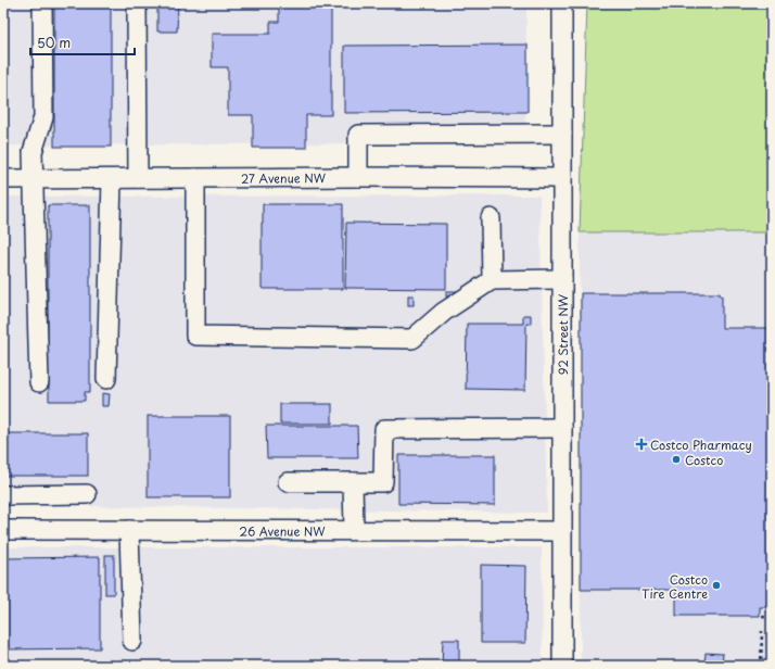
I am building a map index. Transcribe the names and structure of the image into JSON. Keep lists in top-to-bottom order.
{
  "streets": {
    "street": ["27 Avenue NW", "92 Street NW", "26 Avenue NW"]
  },
  "crossings": [
    ["27 Avenue NW", "92 Street NW"],
    ["92 Street NW", "26 Avenue NW"]
  ],
  "places": {
    "health": ["Costco Pharmacy"],
    "other": ["Costco", "Costco Tire Centre"]
  },
  "scale_bar": "50 m"
}
